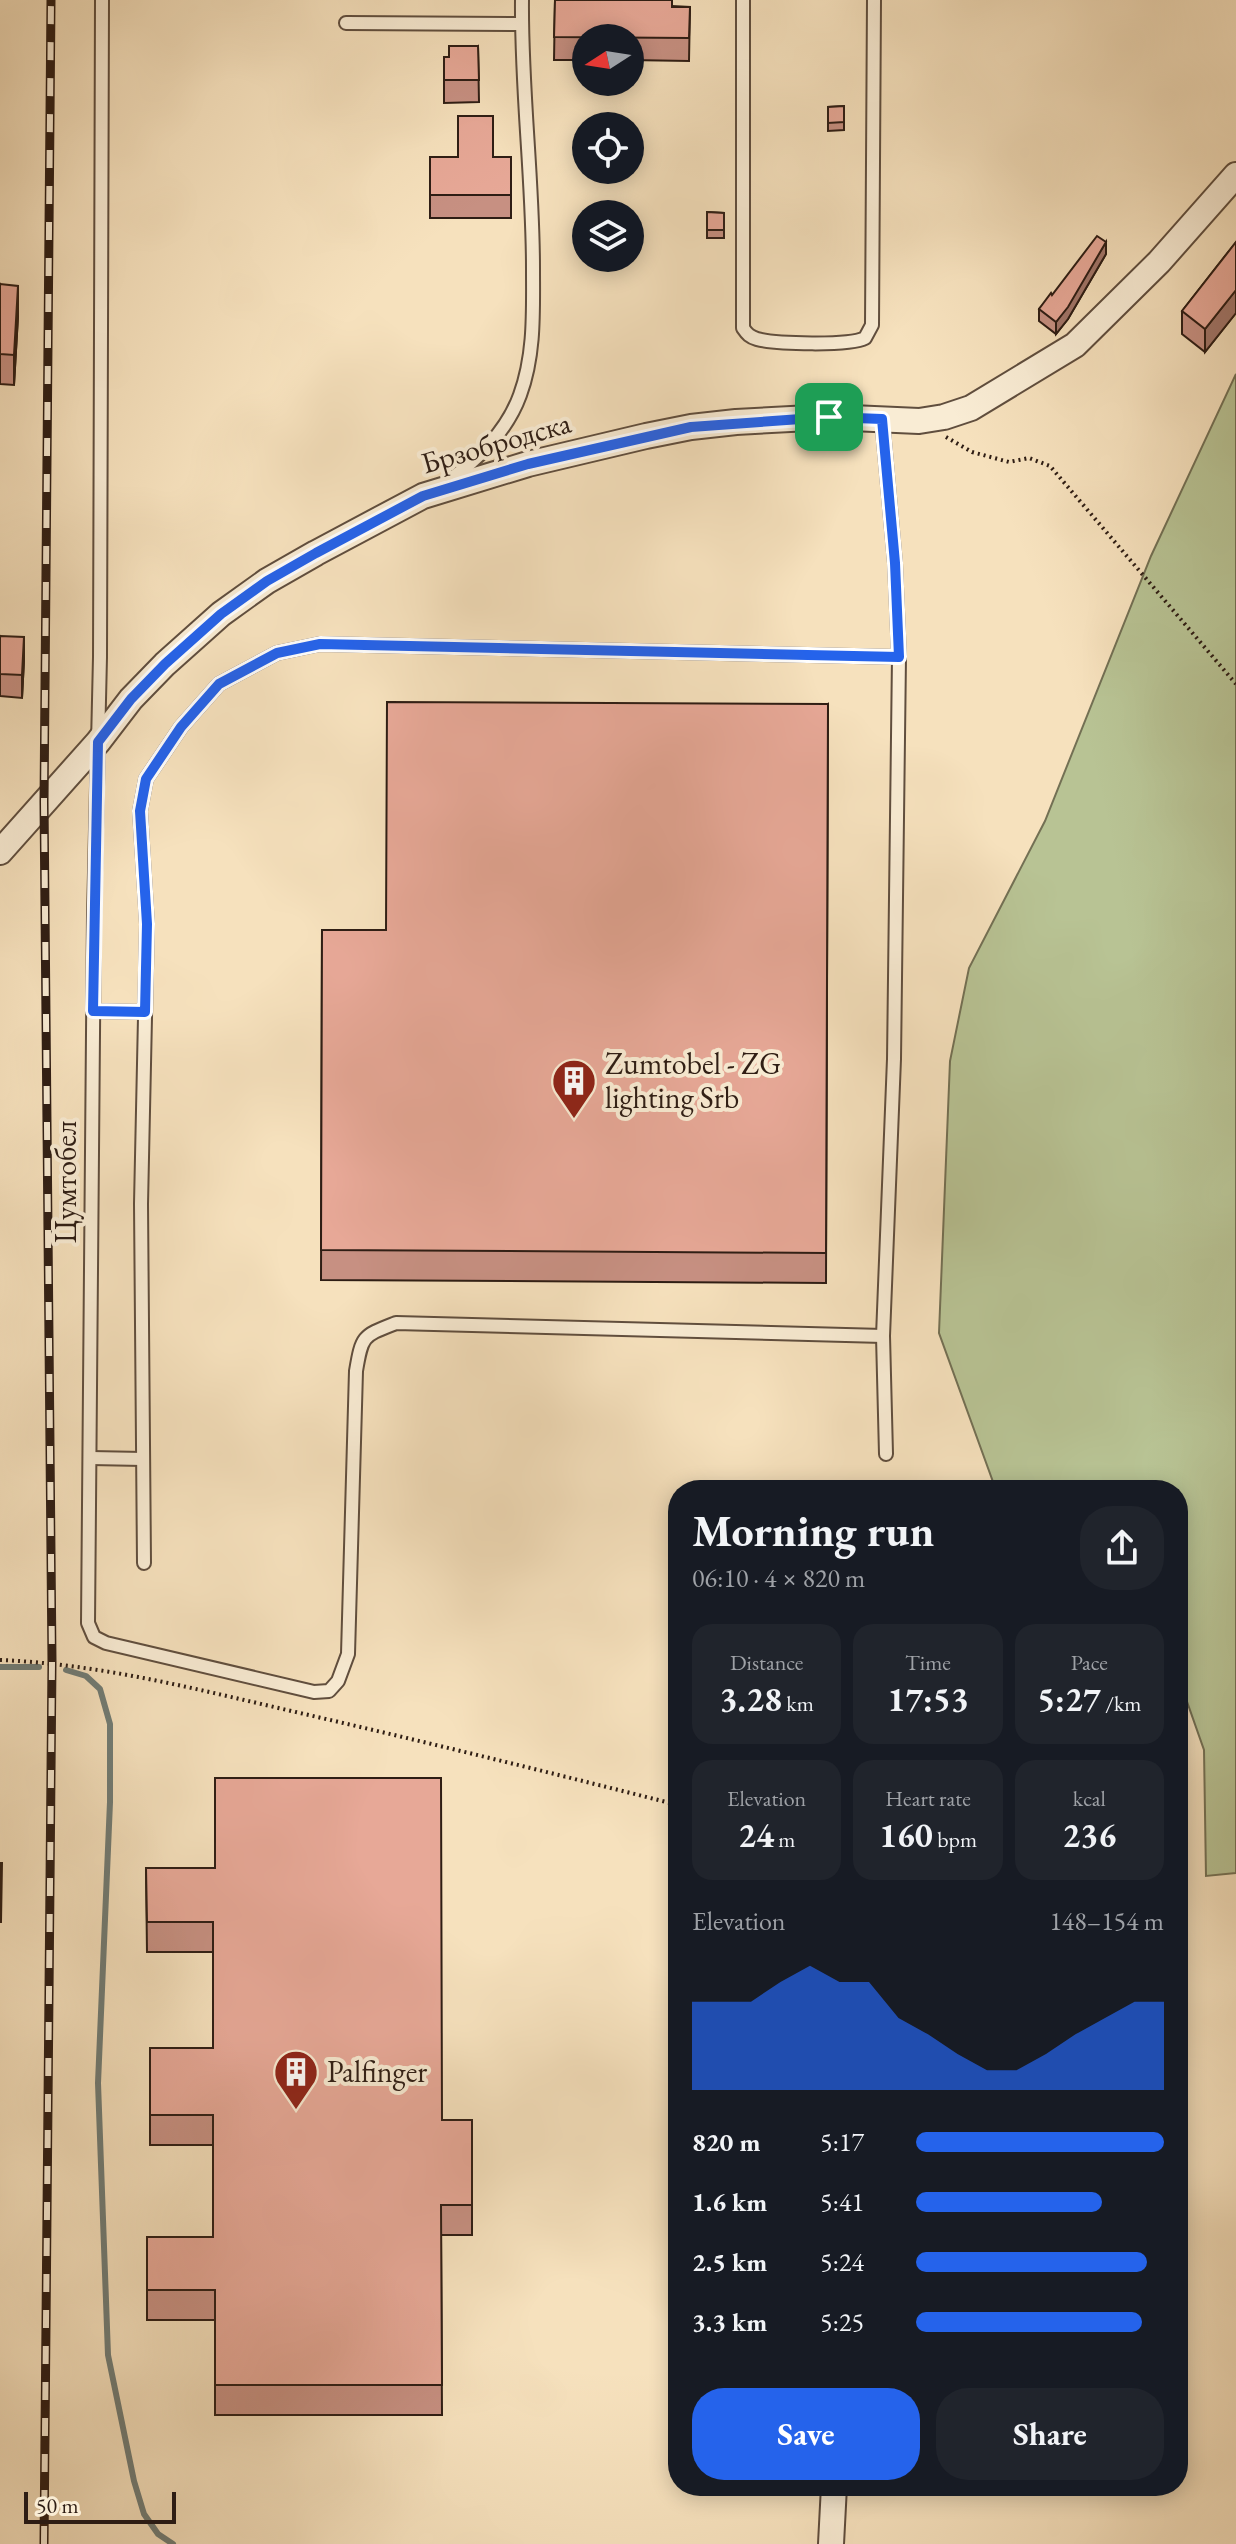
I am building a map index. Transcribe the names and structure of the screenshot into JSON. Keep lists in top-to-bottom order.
{
  "streets": {
    "street": ["Брзобродска"],
    "lane": ["Цумтобел"]
  },
  "crossings": [
    ["Брзобродска", "Цумтобел"]
  ],
  "places": {
    "building": ["Zumtobel - ZG lighting Srb", "Palfinger"]
  },
  "scale_bar": "50 m",
  "north": "left",
  "page": {
    "heading": ["Morning run", "06:10 · 4 × 820 m"],
    "stats": [
      ["Distance", "3.28 km"],
      ["Time", "17:53"],
      ["Pace", "5:27 /km"],
      ["Elevation", "24 m"],
      ["Heart rate", "160 bpm"],
      ["kcal", "236"]
    ],
    "chart": ["Elevation", "148–154 m"],
    "list": [
      {
        "name": "820 m",
        "note": "5:17"
      },
      {
        "name": "1.6 km",
        "note": "5:41"
      },
      {
        "name": "2.5 km",
        "note": "5:24"
      },
      {
        "name": "3.3 km",
        "note": "5:25"
      }
    ],
    "buttons": ["Save", "Share"],
    "scale": "50 m"
  }
}
